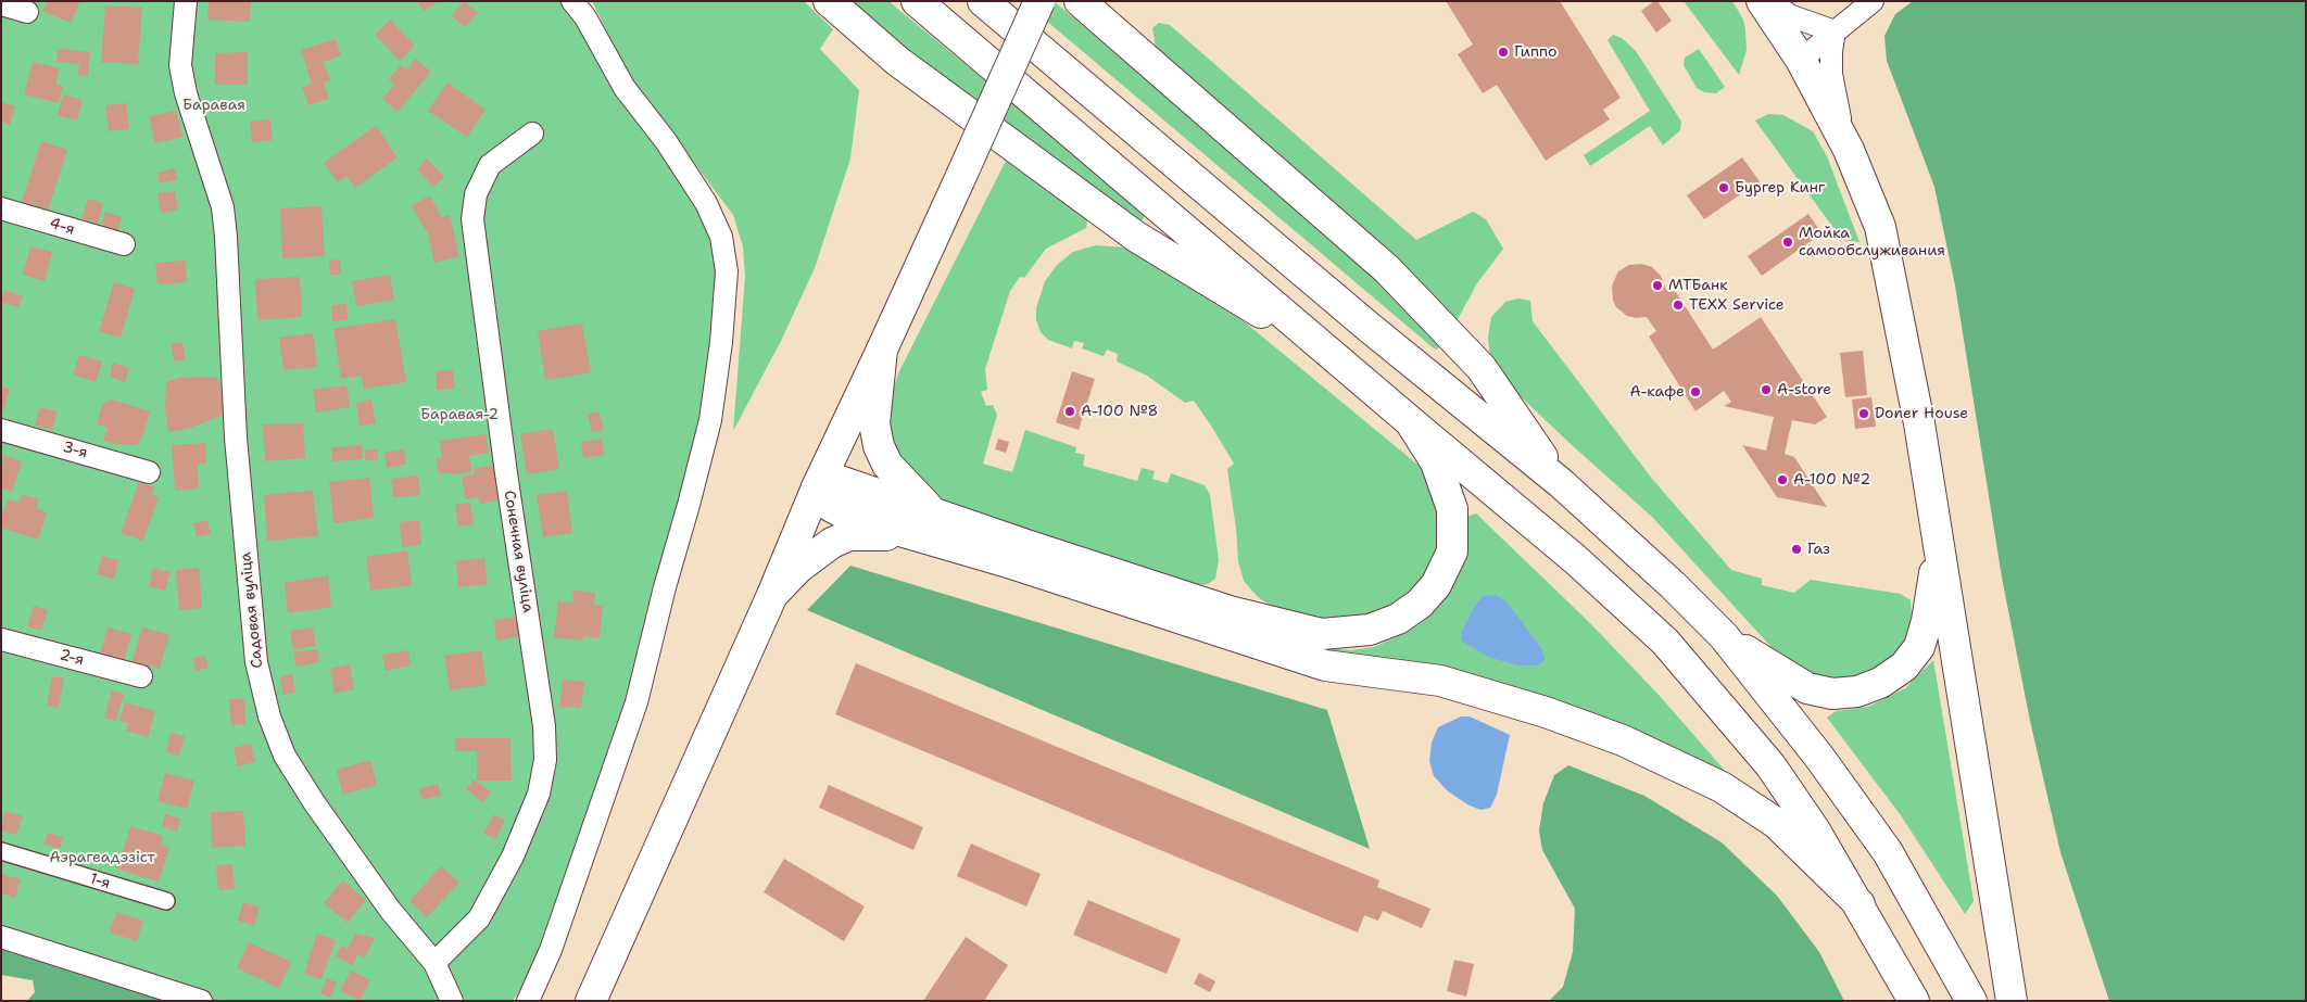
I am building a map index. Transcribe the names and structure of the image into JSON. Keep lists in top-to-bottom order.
{
  "streets": {
    "street": [
      "4-я",
      "3-я",
      "Сонечная вуліца",
      "Садовая вуліца",
      "2-я",
      "1-я"
    ]
  },
  "crossings": [
    ["Сонечная вуліца", "Садовая вуліца"]
  ],
  "parks": ["Баравая", "Баравая-2", "Аэрагеадэзіст"],
  "places": [
    "Гиппо",
    "Бургер Кинг",
    "Мойка самообслуживания",
    "МТБанк",
    "TEXX Service",
    "A-store",
    "А-кафе",
    "А-100 №8",
    "Doner House",
    "А-100 №2",
    "Газ"
  ]
}
